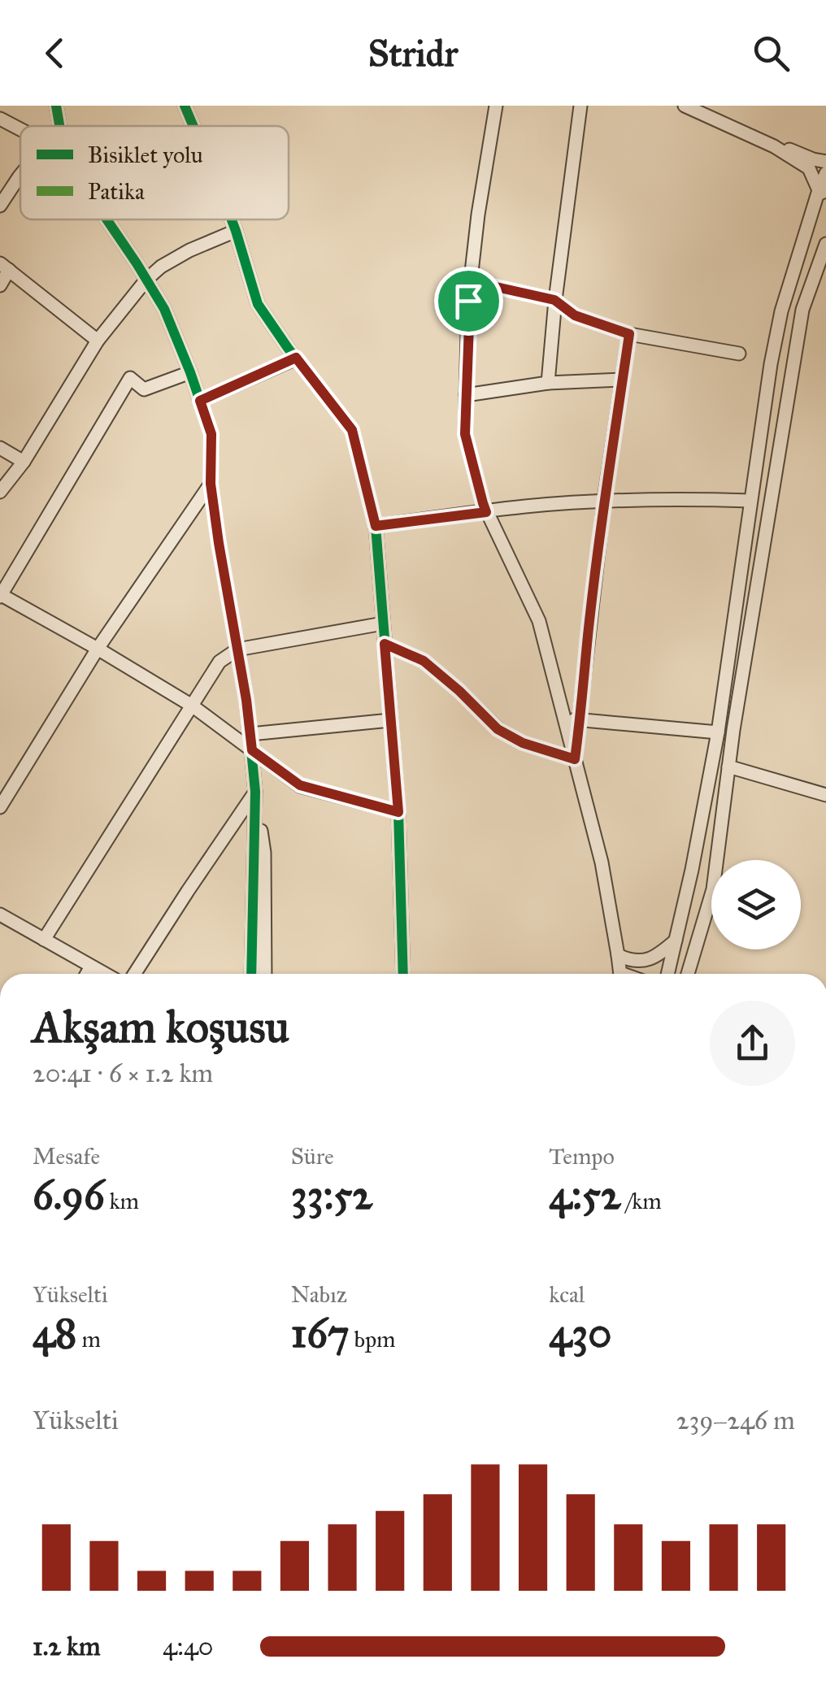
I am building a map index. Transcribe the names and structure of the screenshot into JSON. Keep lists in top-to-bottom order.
{
  "legend": ["Bisiklet yolu", "Patika"],
  "page": {
    "header": "Stridr",
    "heading": ["Akşam koşusu", "20:41 · 6 × 1.2 km"],
    "stats": [
      ["Mesafe", "6.96 km"],
      ["Süre", "33:52"],
      ["Tempo", "4:52 /km"],
      ["Yükselti", "48 m"],
      ["Nabız", "167 bpm"],
      ["kcal", "430"]
    ],
    "chart": ["Yükselti", "239–246 m"],
    "list": [
      {
        "name": "1.2 km",
        "note": "4:40"
      }
    ]
  }
}
